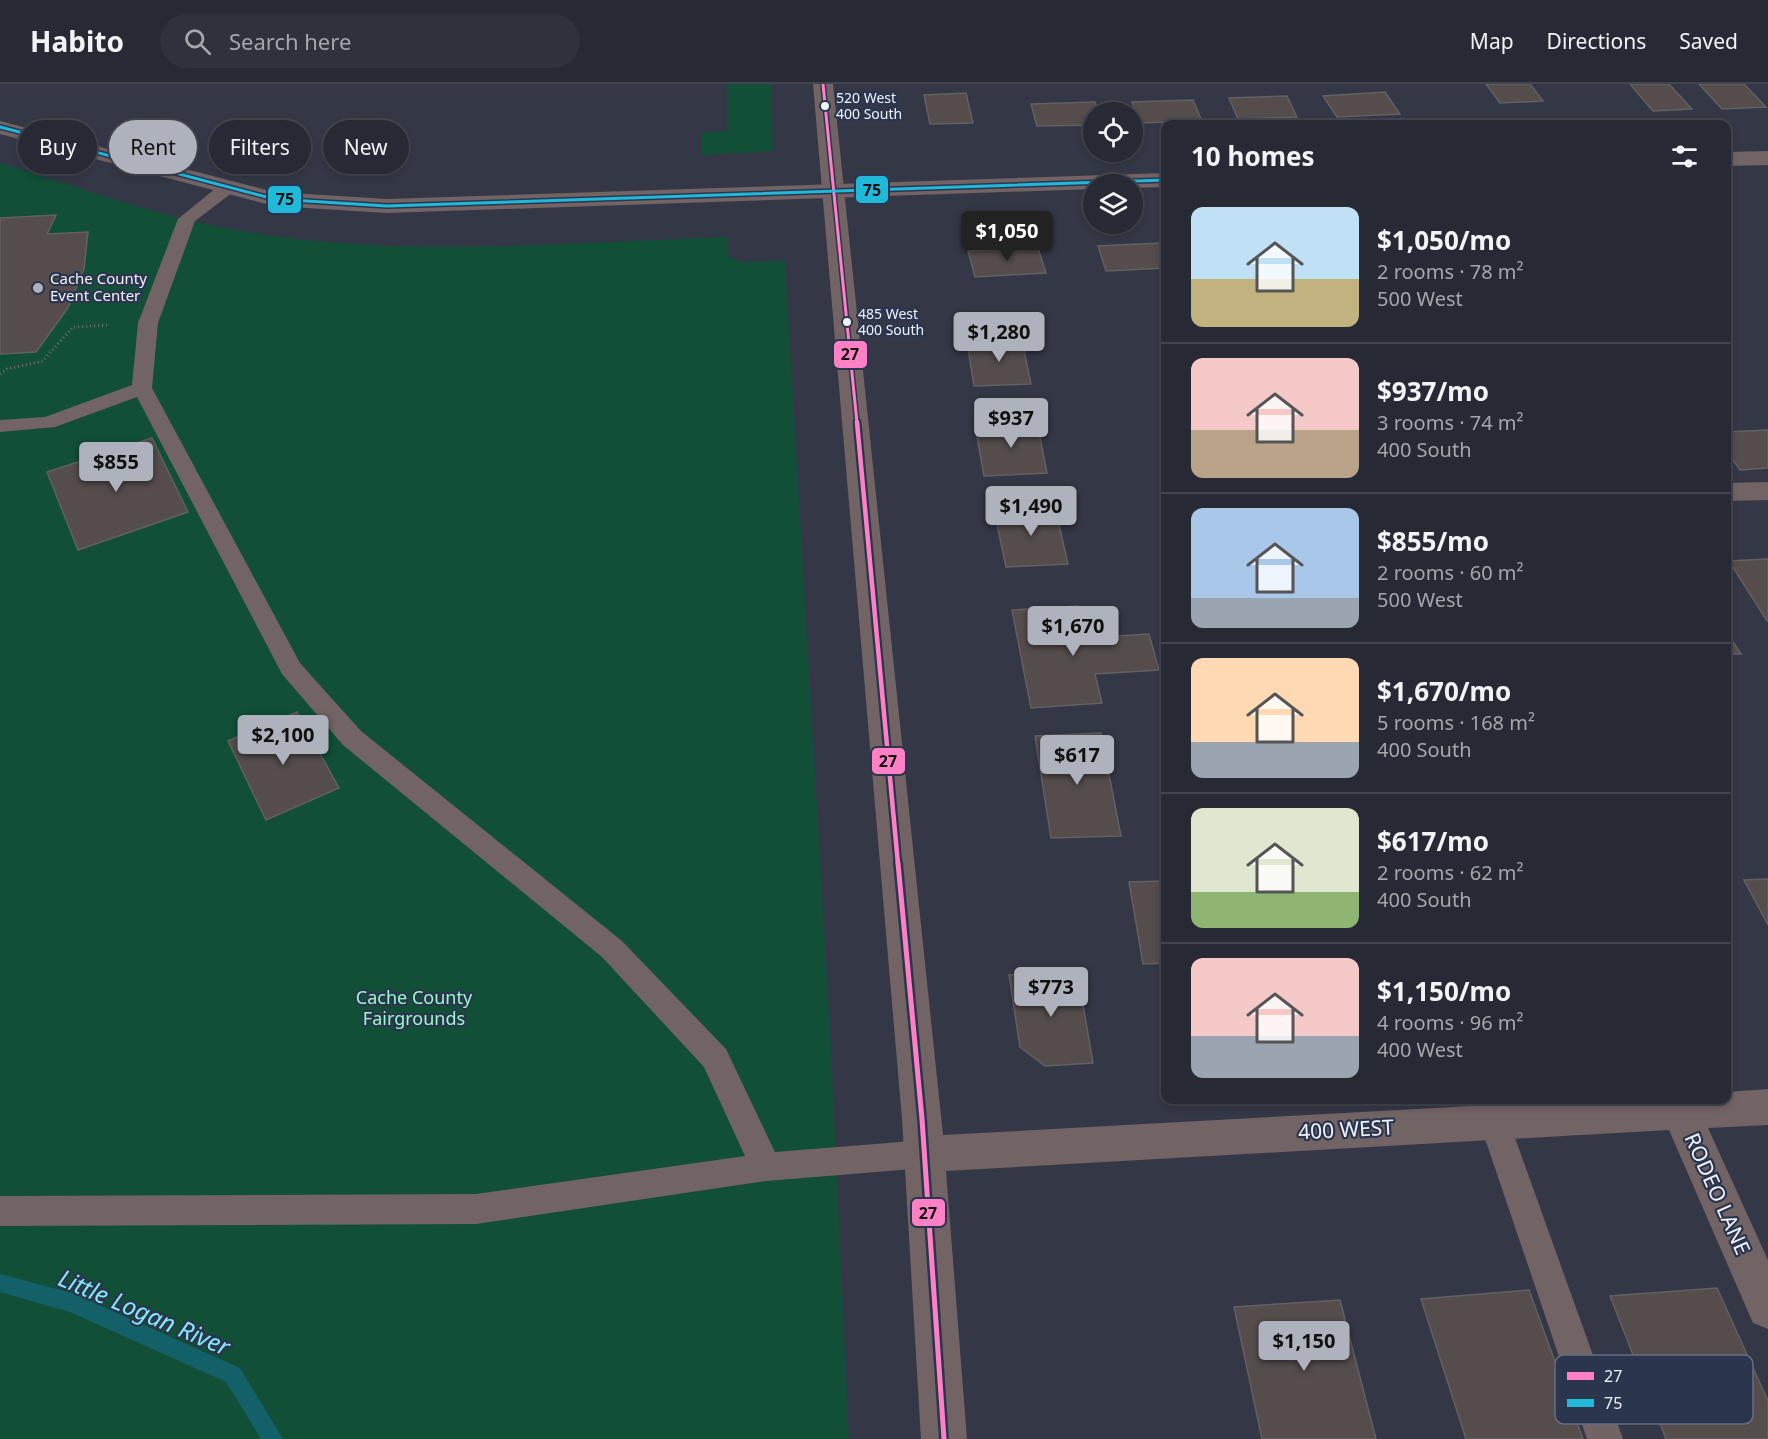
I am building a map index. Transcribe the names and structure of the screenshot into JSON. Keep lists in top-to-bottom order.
{
  "streets": {
    "street": ["400 WEST", "RODEO LANE"]
  },
  "crossings": [
    ["400 WEST", "RODEO LANE"]
  ],
  "water": ["Little Logan River"],
  "parks": ["Cache County Fairgrounds"],
  "places": ["520 West 400 South", "Cache County Event Center", "485 West 400 South"],
  "lines": ["transit line 27", "transit line 75"],
  "legend": ["27", "75"],
  "page": {
    "header": "Habito",
    "search": "Search here",
    "nav": ["Map", "Directions", "Saved"],
    "chip": [
      "Buy",
      "Rent",
      "Filters",
      "New"
    ],
    "heading": "10 homes",
    "list": [
      {
        "name": "$1,050/mo",
        "note": "2 rooms · 78 m² · 500 West"
      },
      {
        "name": "$937/mo",
        "note": "3 rooms · 74 m² · 400 South"
      },
      {
        "name": "$855/mo",
        "note": "2 rooms · 60 m² · 500 West"
      },
      {
        "name": "$1,670/mo",
        "note": "5 rooms · 168 m² · 400 South"
      },
      {
        "name": "$617/mo",
        "note": "2 rooms · 62 m² · 400 South"
      },
      {
        "name": "$1,150/mo",
        "note": "4 rooms · 96 m² · 400 West"
      }
    ],
    "price": [
      "$1,050",
      "$1,280",
      "$937",
      "$855",
      "$1,490",
      "$1,670",
      "$2,100",
      "$617",
      "$773",
      "$1,150"
    ]
  }
}
